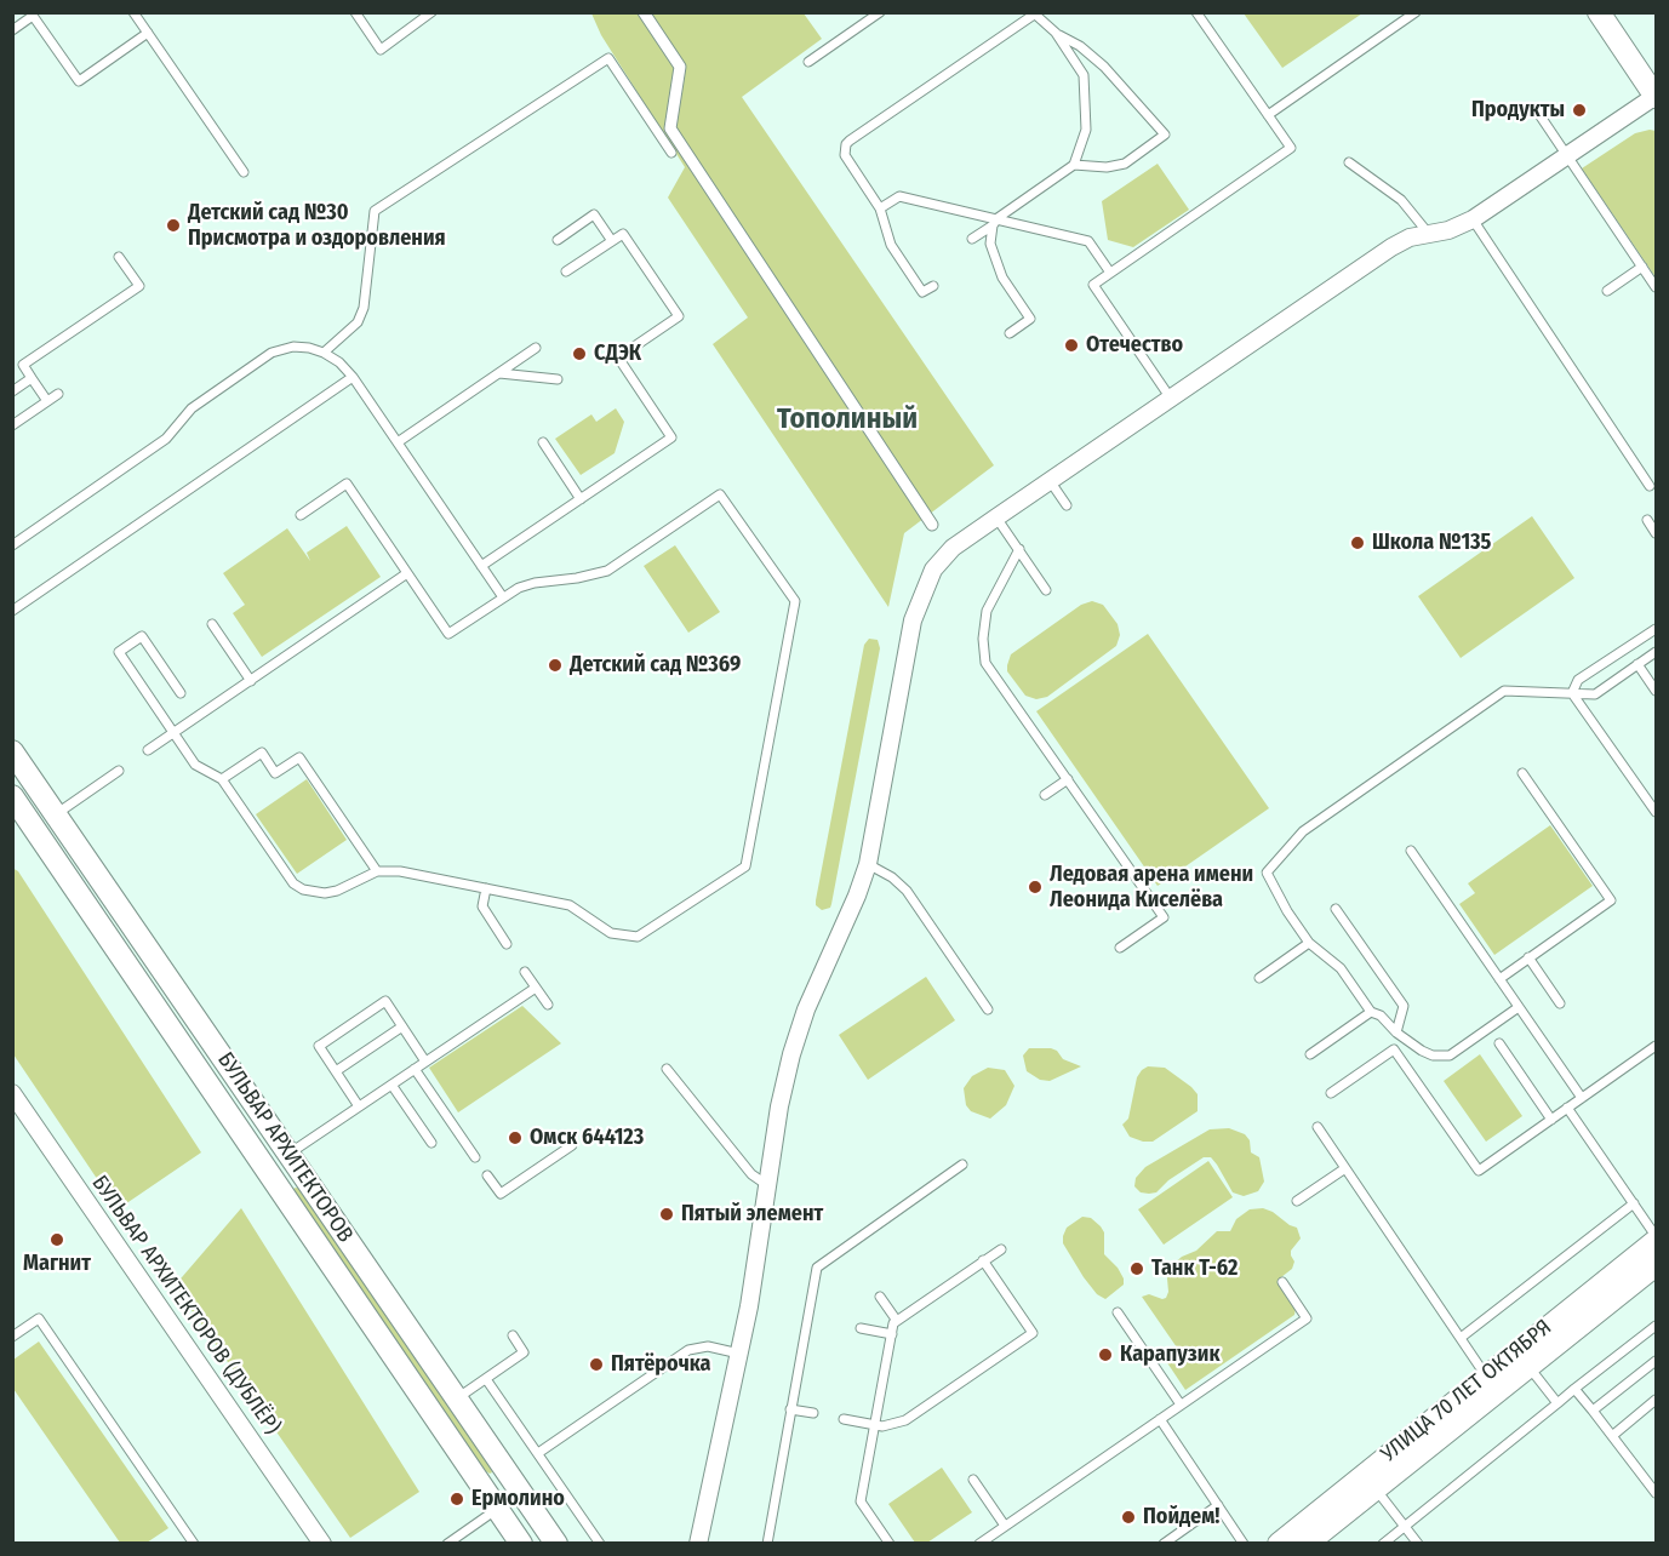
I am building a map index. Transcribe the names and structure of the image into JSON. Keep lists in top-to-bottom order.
{
  "streets": {
    "main road": ["БУЛЬВАР АРХИТЕКТОРОВ", "УЛИЦА 70 ЛЕТ ОКТЯБРЯ"],
    "street": ["БУЛЬВАР АРХИТЕКТОРОВ (ДУБЛЁР)"]
  },
  "districts": ["Тополиный"],
  "places": [
    "Продукты",
    "Детский сад №30 Присмотра и оздоровления",
    "Отечество",
    "СДЭК",
    "Школа №135",
    "Детский сад №369",
    "Ледовая арена имени Леонида Киселёва",
    "Омск 644123",
    "Пятый элемент",
    "Магнит",
    "Танк Т-62",
    "Карапузик",
    "Пятёрочка",
    "Ермолино",
    "Пойдем!"
  ]
}
